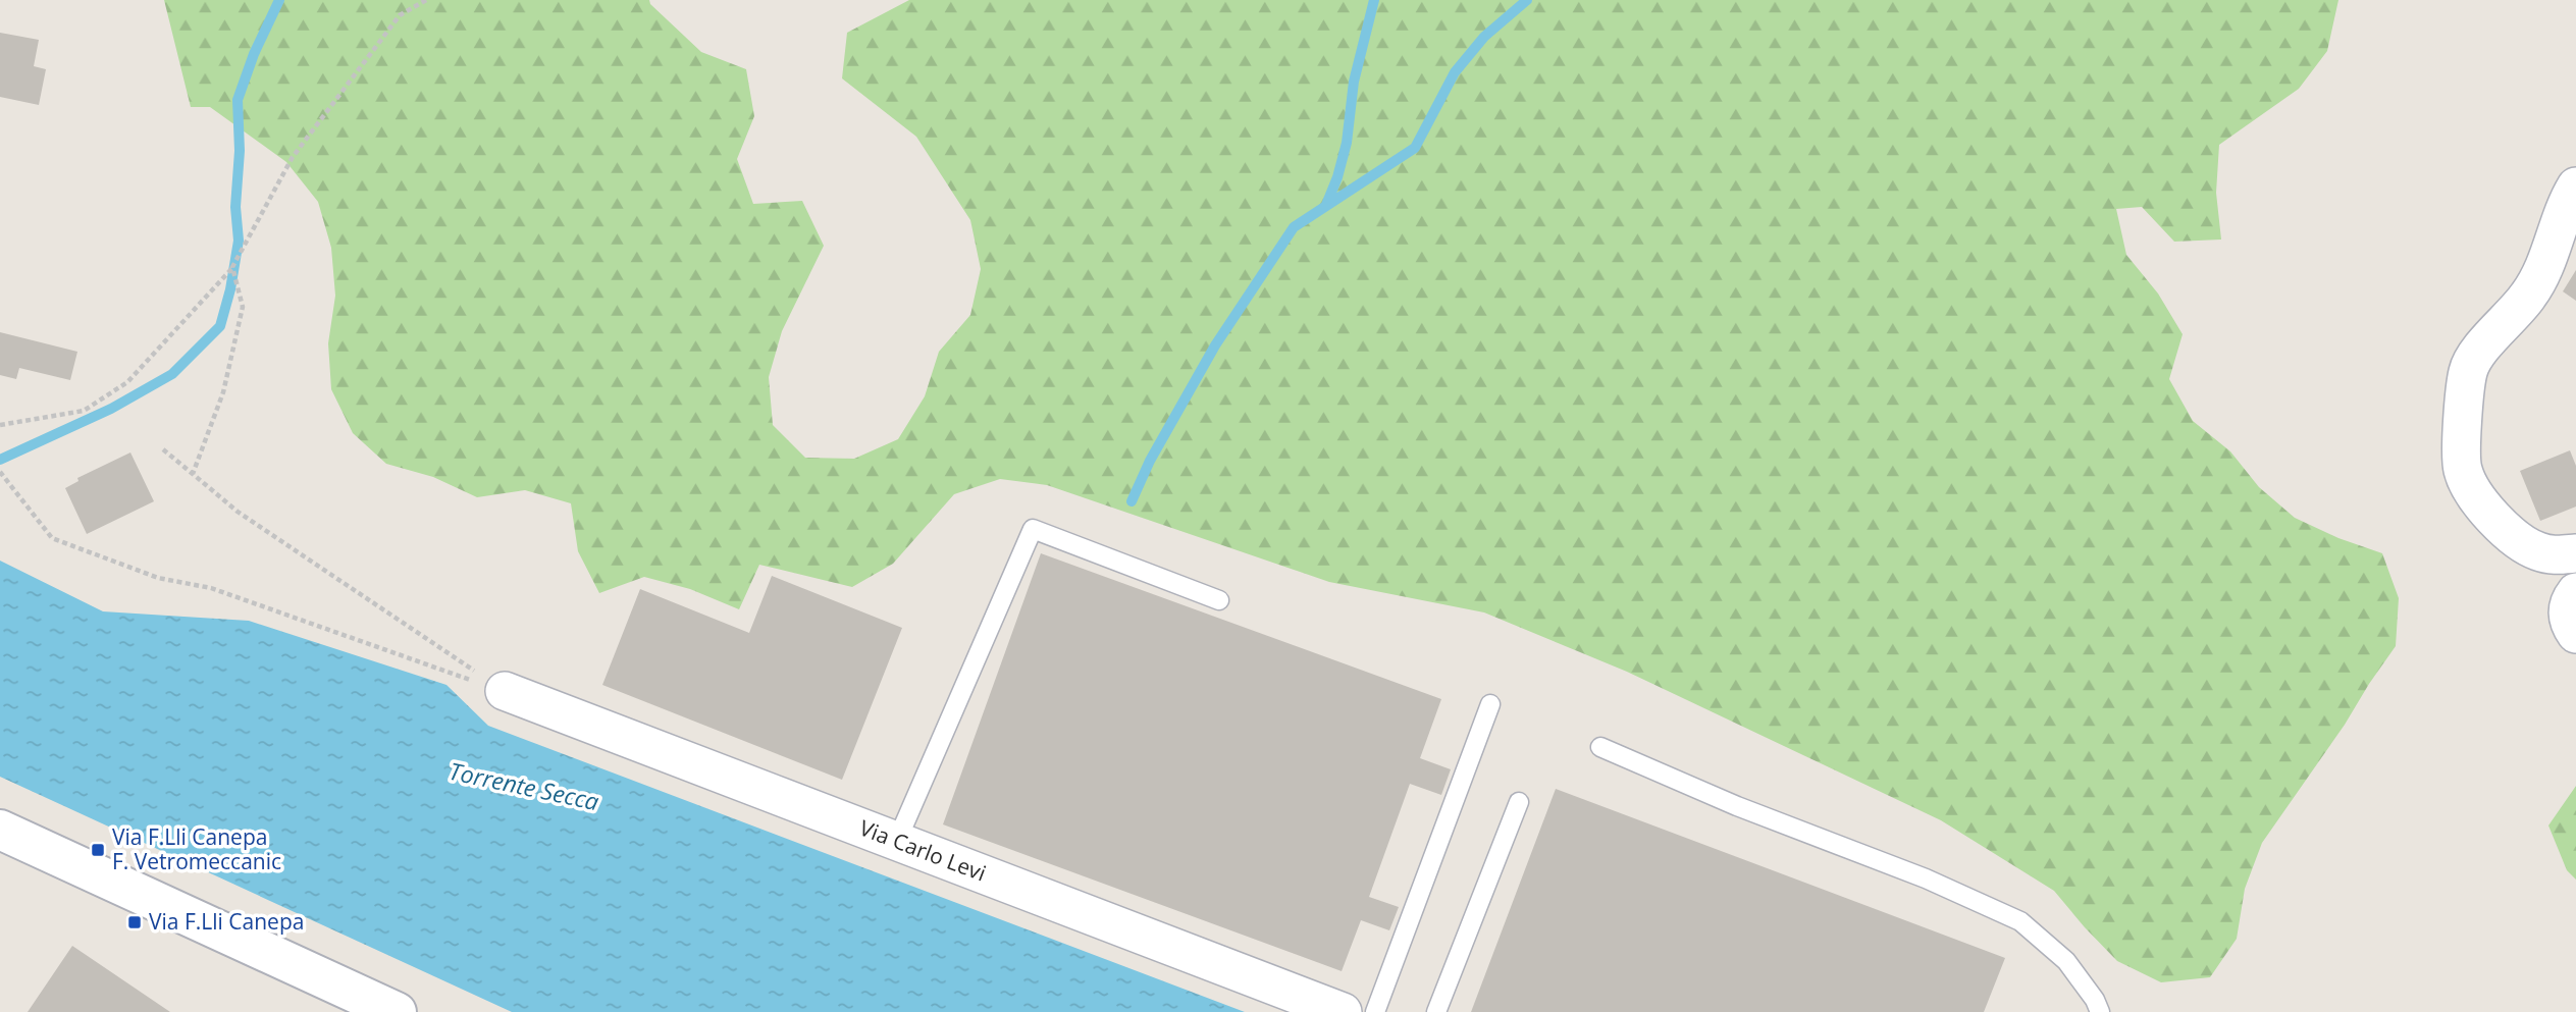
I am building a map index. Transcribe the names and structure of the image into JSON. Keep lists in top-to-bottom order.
{
  "streets": {
    "street": ["Via Carlo Levi"]
  },
  "water": ["Torrente Secca"],
  "places": {
    "transit": ["Via F.Lli Canepa F. Vetromeccanic", "Via F.Lli Canepa"]
  }
}
